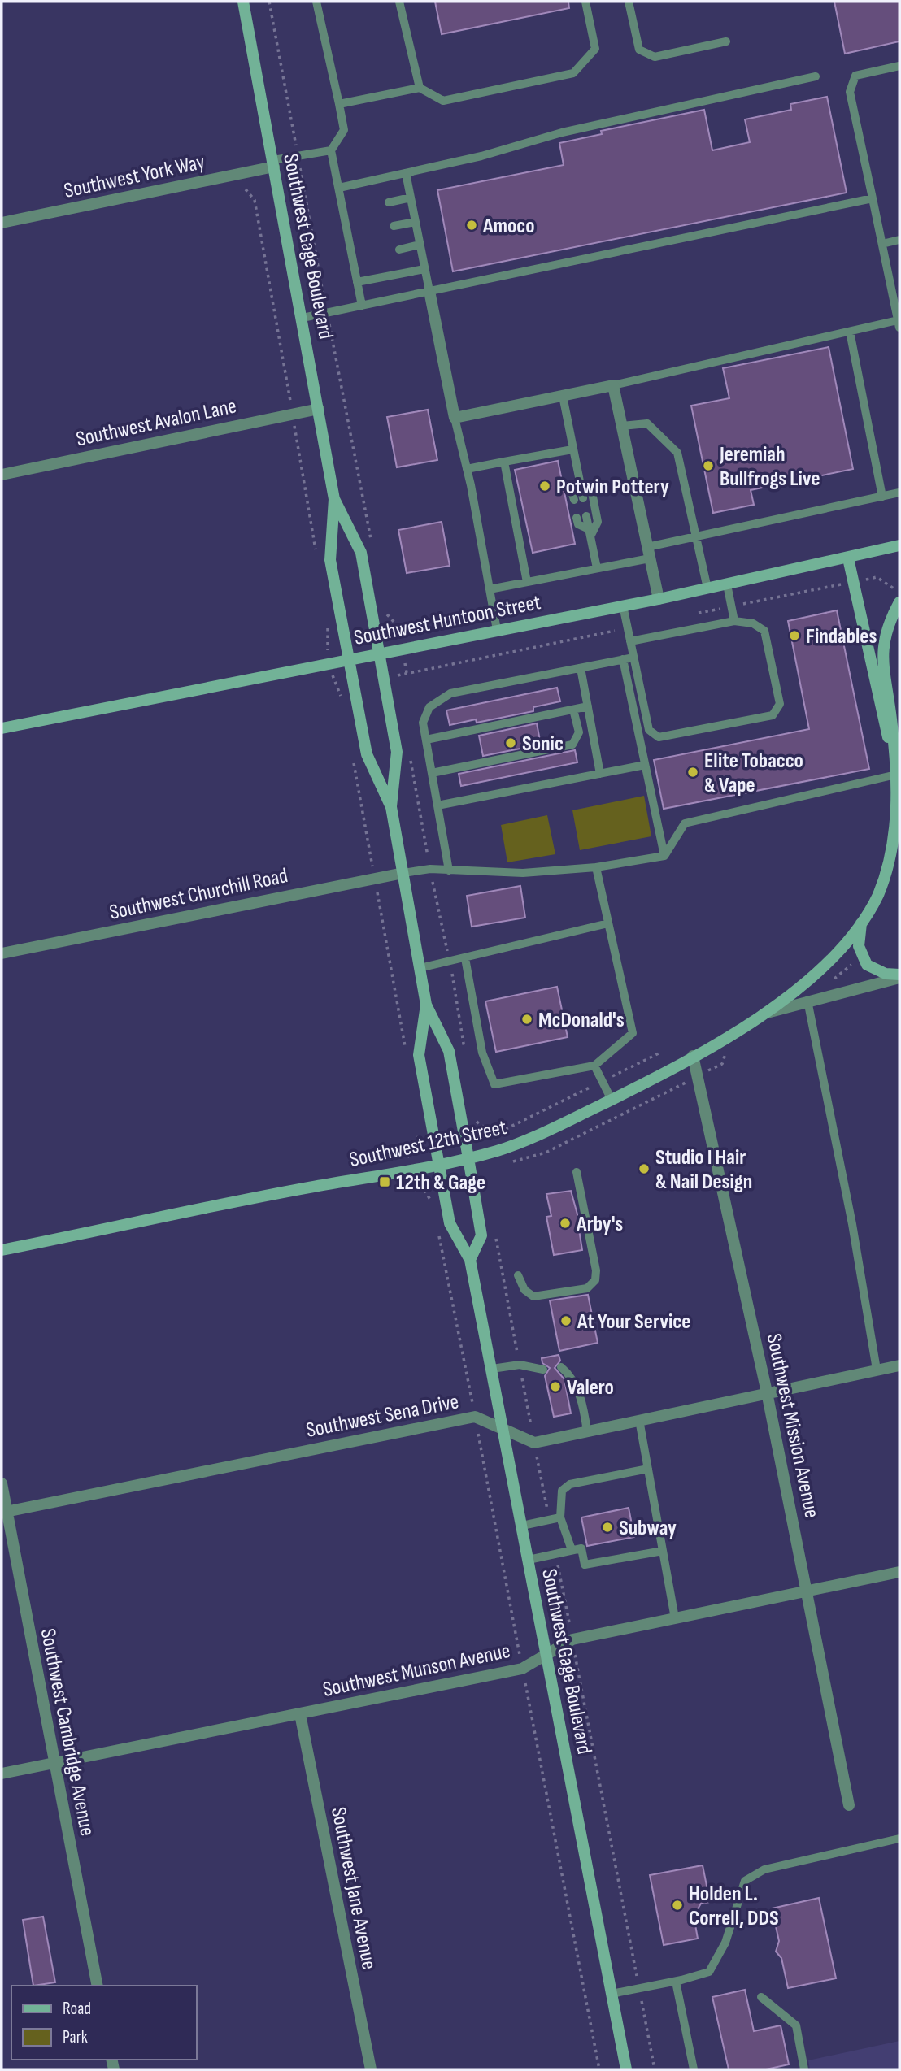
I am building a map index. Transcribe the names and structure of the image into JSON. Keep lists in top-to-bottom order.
{
  "streets": {
    "main road": ["Southwest Gage Boulevard", "Southwest Huntoon Street", "Southwest 12th Street"],
    "street": [
      "Southwest York Way",
      "Southwest Avalon Lane",
      "Southwest Churchill Road",
      "Southwest Sena Drive",
      "Southwest Mission Avenue",
      "Southwest Munson Avenue",
      "Southwest Cambridge Avenue",
      "Southwest Jane Avenue"
    ]
  },
  "crossings": [
    ["Southwest York Way", "Southwest Gage Boulevard"],
    ["Southwest Gage Boulevard", "Southwest Avalon Lane"],
    ["Southwest Gage Boulevard", "Southwest Huntoon Street"],
    ["Southwest Gage Boulevard", "Southwest Churchill Road"],
    ["Southwest Gage Boulevard", "Southwest 12th Street"],
    ["Southwest Gage Boulevard", "Southwest Sena Drive"],
    ["Southwest Gage Boulevard", "Southwest Munson Avenue"],
    ["Southwest 12th Street", "Southwest Mission Avenue"],
    ["Southwest Sena Drive", "Southwest Cambridge Avenue"],
    ["Southwest Mission Avenue", "Southwest Munson Avenue"],
    ["Southwest Munson Avenue", "Southwest Cambridge Avenue"],
    ["Southwest Munson Avenue", "Southwest Jane Avenue"]
  ],
  "places": {
    "other": [
      "Amoco",
      "Jeremiah Bullfrogs Live",
      "Potwin Pottery",
      "Findables",
      "Sonic",
      "Elite Tobacco & Vape",
      "McDonald's",
      "Studio I Hair & Nail Design",
      "Arby's",
      "At Your Service",
      "Valero",
      "Subway",
      "Holden L. Correll, DDS"
    ],
    "transit": ["12th & Gage"]
  },
  "legend": ["Road", "Park"]
}
